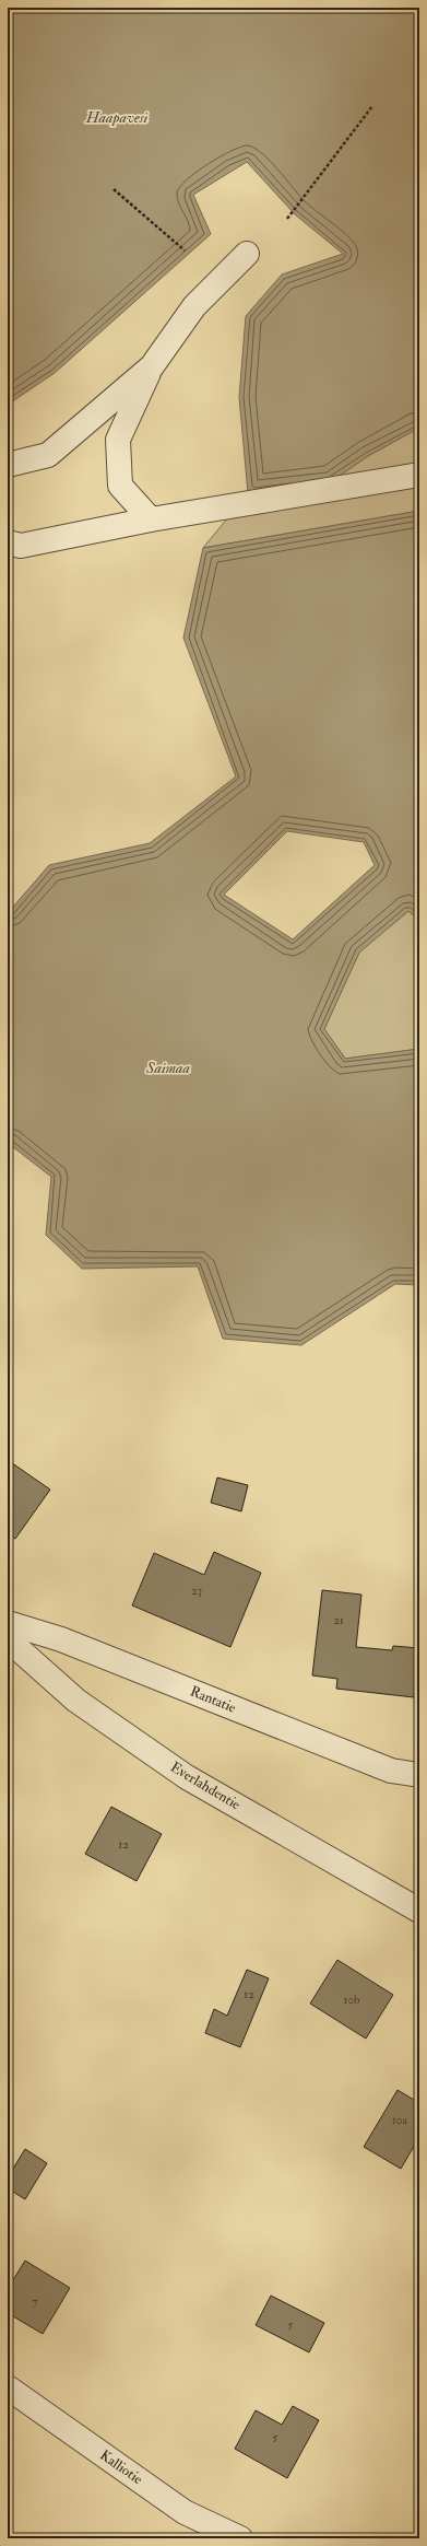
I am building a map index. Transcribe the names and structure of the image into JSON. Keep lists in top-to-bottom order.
{
  "streets": {
    "street": ["Rantatie", "Everlahdentie", "Kalliotie"]
  },
  "water": ["Haapavesi", "Saimaa"],
  "house_numbers": [
    "23",
    "21",
    "12",
    "12",
    "10b",
    "10a",
    "7",
    "5",
    "5"
  ]
}
